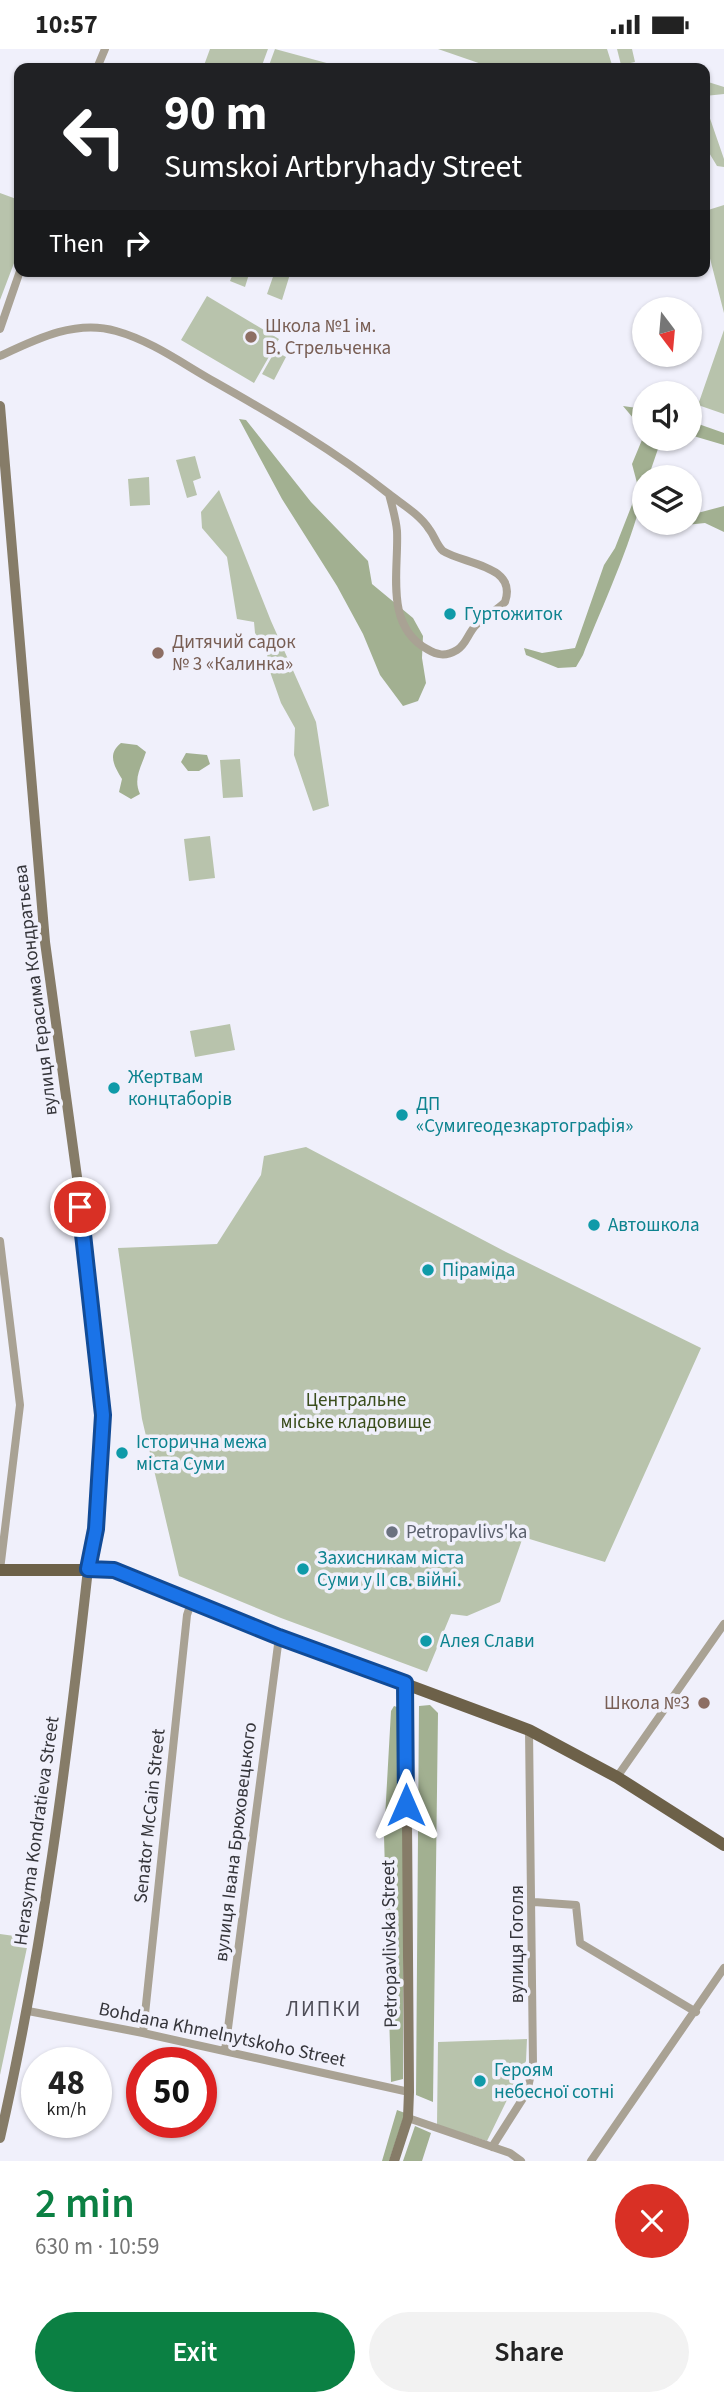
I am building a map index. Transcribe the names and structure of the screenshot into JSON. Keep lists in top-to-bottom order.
{
  "streets": {
    "main road": ["вулиця Герасима Кондратьєва", "Herasyma Kondratieva Street", "Petropavlivska Street"],
    "street": [
      "Senator McCain Street",
      "вулиця Івана Брюховецького",
      "вулиця Гоголя",
      "Bohdana Khmelnytskoho Street"
    ]
  },
  "crossings": [
    ["вулиця Герасима Кондратьєва", "Herasyma Kondratieva Street"],
    ["Senator McCain Street", "Bohdana Khmelnytskoho Street"],
    ["Herasyma Kondratieva Street", "Bohdana Khmelnytskoho Street"],
    ["вулиця Івана Брюховецького", "Bohdana Khmelnytskoho Street"],
    ["Petropavlivska Street", "Bohdana Khmelnytskoho Street"]
  ],
  "districts": ["ЛИПКИ"],
  "parks": ["Центральне міське кладовище"],
  "places": [
    "Школа №1 ім. В. Стрельченка",
    "Гуртожиток",
    "Дитячий садок № 3 «Калинка»",
    "Жертвам концтаборів",
    "ДП «Сумигеодезкартографія»",
    "Автошкола",
    "Піраміда",
    "Історична межа міста Суми",
    "Petropavlivs'ka",
    "Захисникам міста Суми у ІІ св. війні.",
    "Алея Слави",
    "Школа №3",
    "Героям небесної сотні"
  ],
  "north": "bottom",
  "page": {
    "status": "10:57",
    "turn": ["90 m", "Sumskoi Artbryhady Street"],
    "then": "Then",
    "speed": "48 km/h",
    "limit": "50",
    "heading": ["2 min", "630 m · 10:59"],
    "buttons": ["Exit", "Share"]
  }
}
